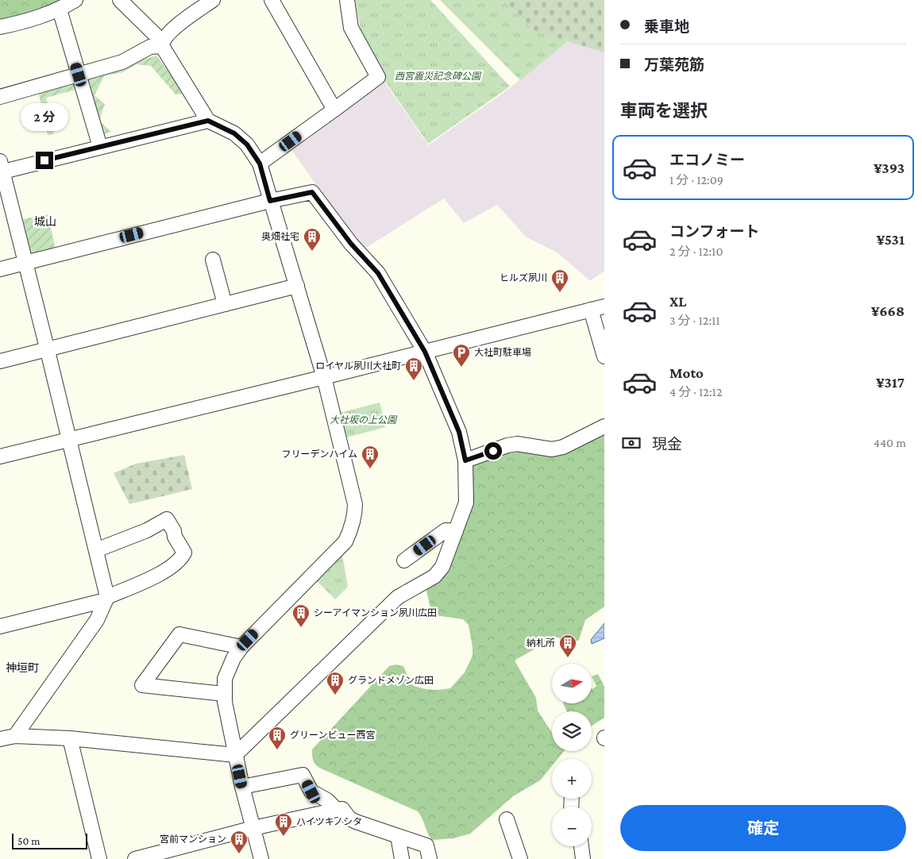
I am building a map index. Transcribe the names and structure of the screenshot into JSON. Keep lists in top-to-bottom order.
{
  "districts": ["城山", "神垣町"],
  "parks": ["西宮震災記念碑公園", "大社坂の上公園"],
  "places": {
    "building": [
      "奥畑社宅",
      "ヒルズ夙川",
      "ロイヤル夙川大社町",
      "フリーデンハイム",
      "シーアイマンション夙川広田",
      "納札所",
      "グランドメゾン広田",
      "グリーンビュー西宮",
      "ハイツキノシタ",
      "宮前マンション"
    ],
    "parking": ["大社町駐車場"]
  },
  "scale_bar": "50 m",
  "north": "right",
  "page": {
    "banner": ["乗車地", "万葉苑筋"],
    "heading": "車両を選択",
    "bubble": "2 分",
    "list": [
      {
        "name": "エコノミー",
        "note": "1 分 · 12:09",
        "value": "¥393"
      },
      {
        "name": "コンフォート",
        "note": "2 分 · 12:10",
        "value": "¥531"
      },
      {
        "name": "XL",
        "note": "3 分 · 12:11",
        "value": "¥668"
      },
      {
        "name": "Moto",
        "note": "4 分 · 12:12",
        "value": "¥317"
      }
    ],
    "pay": ["現金", "440 m"],
    "map_buttons": ["+", "−"],
    "buttons": "確定",
    "scale": "50 m"
  }
}
